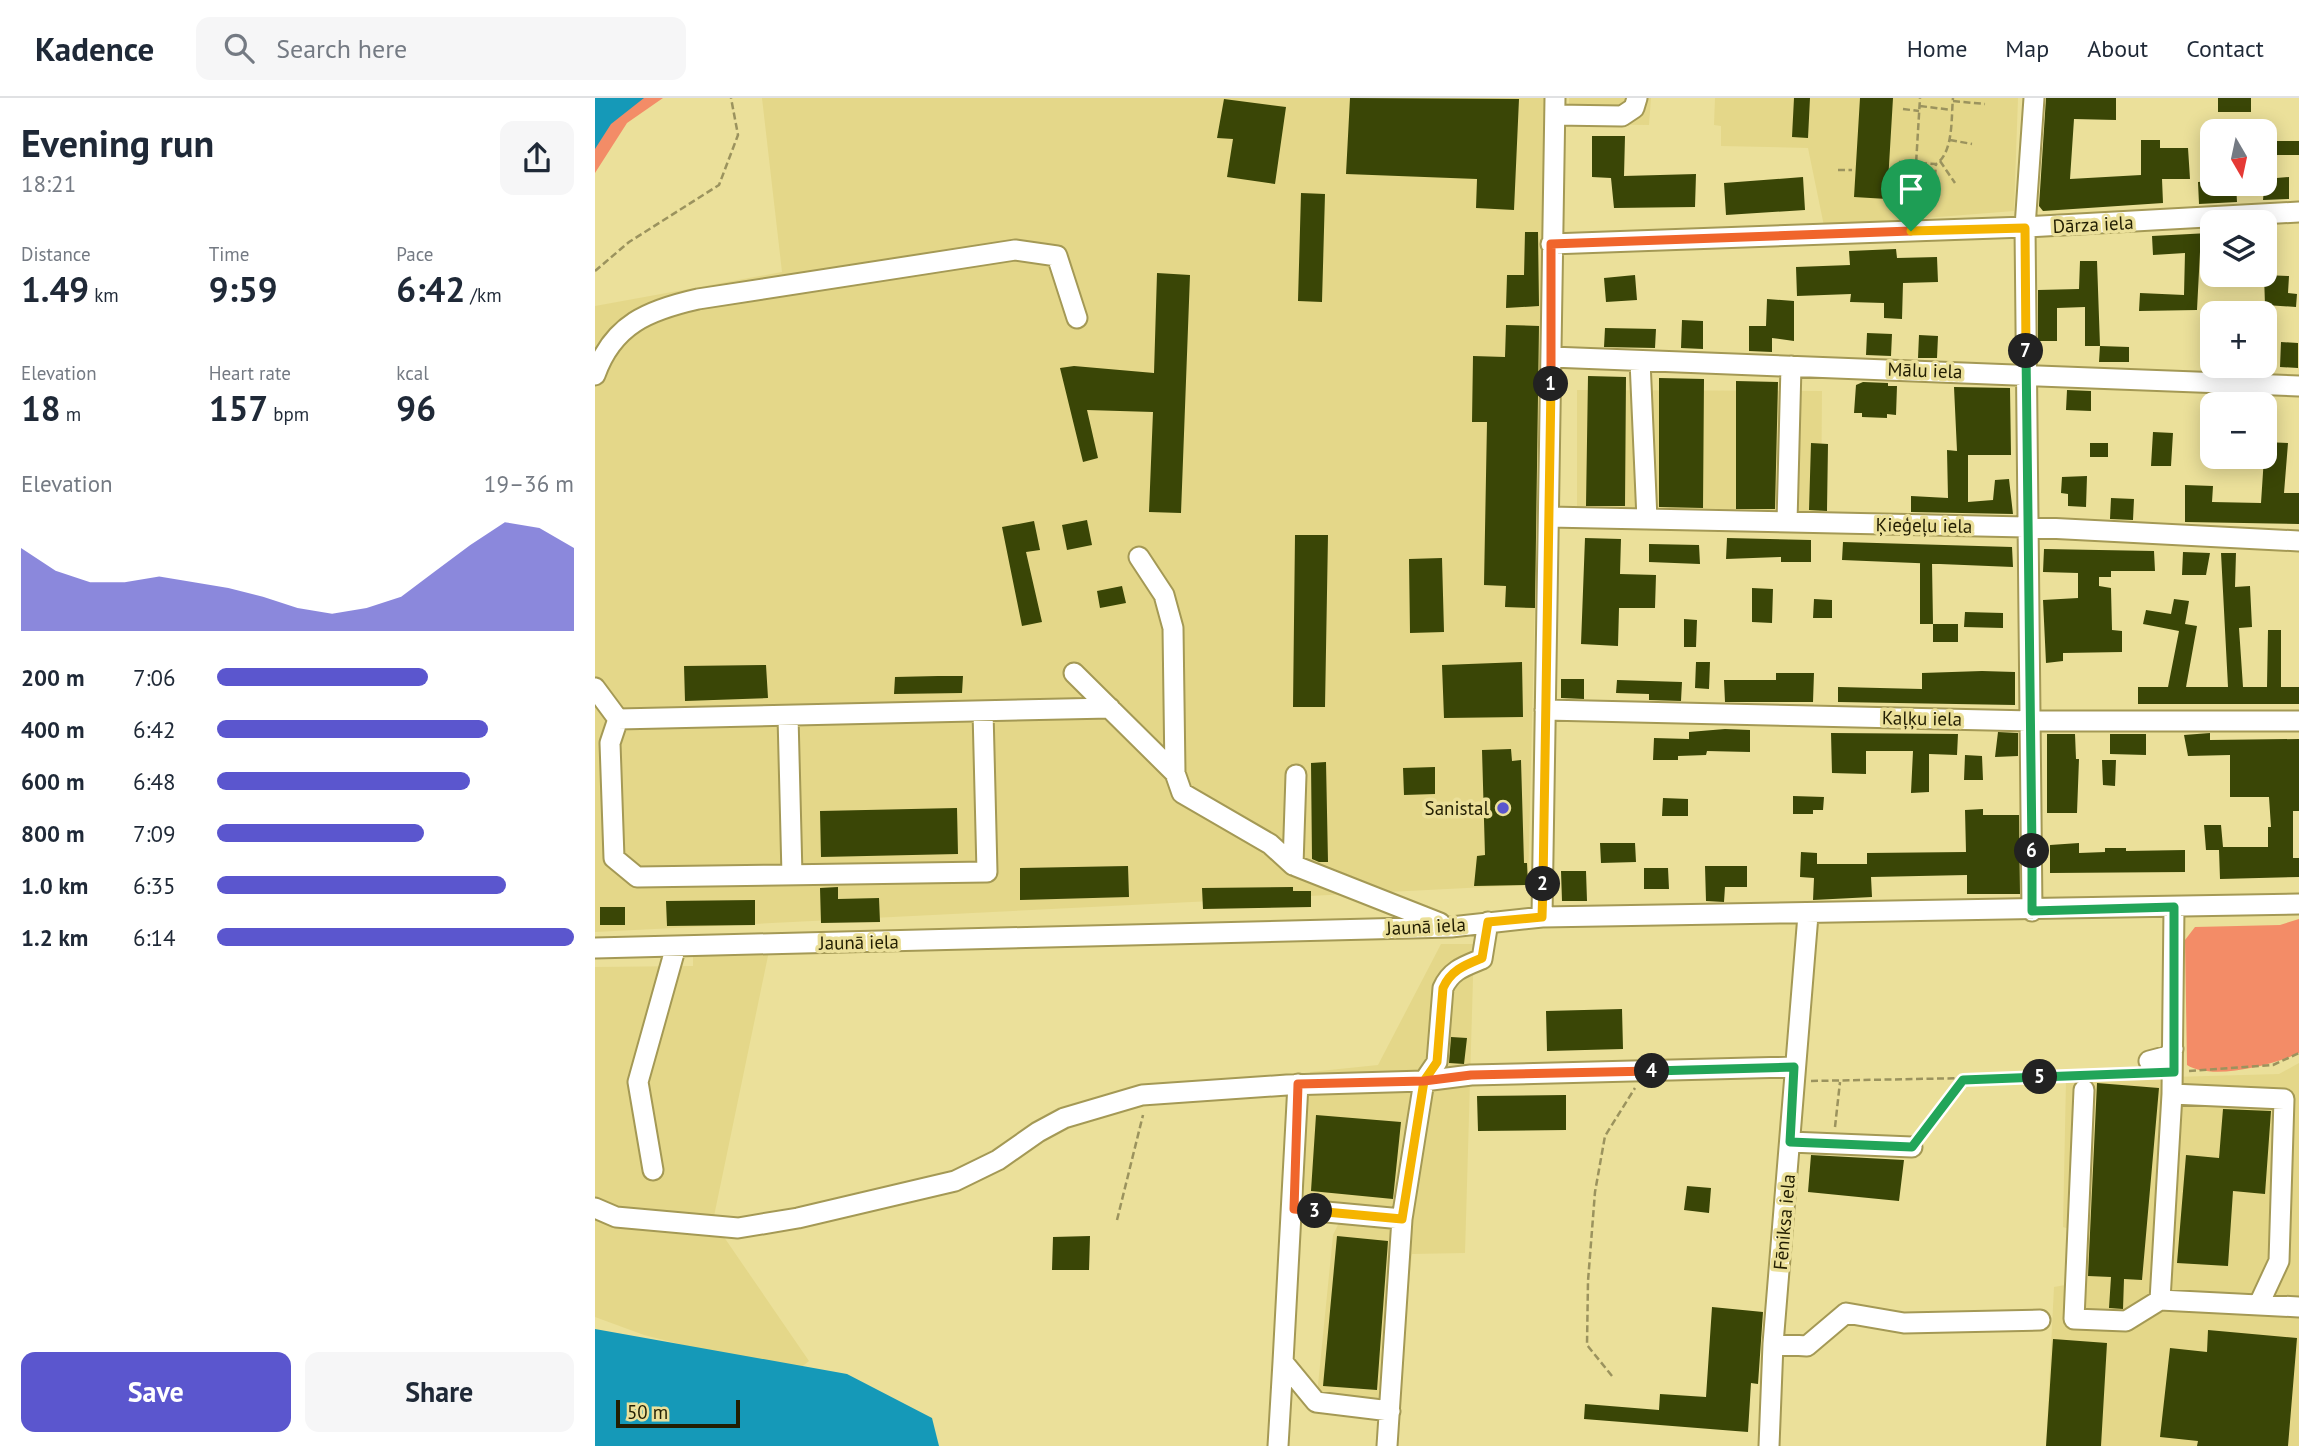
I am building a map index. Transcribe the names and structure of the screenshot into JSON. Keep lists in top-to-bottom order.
{
  "streets": {
    "street": [
      "Dārza iela",
      "Mālu iela",
      "Ķieģeļu iela",
      "Kaļķu iela",
      "Jaunā iela",
      "Fēniksa iela"
    ]
  },
  "crossings": [
    ["Jaunā iela", "Fēniksa iela"]
  ],
  "places": ["Sanistal"],
  "scale_bar": "50 m",
  "north": "bottom",
  "page": {
    "header": "Kadence",
    "search": "Search here",
    "nav": [
      "Home",
      "Map",
      "About",
      "Contact"
    ],
    "heading": ["Evening run", "18:21"],
    "map_buttons": ["+", "−"],
    "stats": [
      ["Distance", "1.49 km"],
      ["Time", "9:59"],
      ["Pace", "6:42 /km"],
      ["Elevation", "18 m"],
      ["Heart rate", "157 bpm"],
      ["kcal", "96"]
    ],
    "pins": [
      "7",
      "1",
      "6",
      "2",
      "4",
      "5",
      "3"
    ],
    "chart": ["Elevation", "19–36 m"],
    "list": [
      {
        "name": "200 m",
        "note": "7:06"
      },
      {
        "name": "400 m",
        "note": "6:42"
      },
      {
        "name": "600 m",
        "note": "6:48"
      },
      {
        "name": "800 m",
        "note": "7:09"
      },
      {
        "name": "1.0 km",
        "note": "6:35"
      },
      {
        "name": "1.2 km",
        "note": "6:14"
      }
    ],
    "buttons": ["Save", "Share"],
    "scale": "50 m"
  }
}
